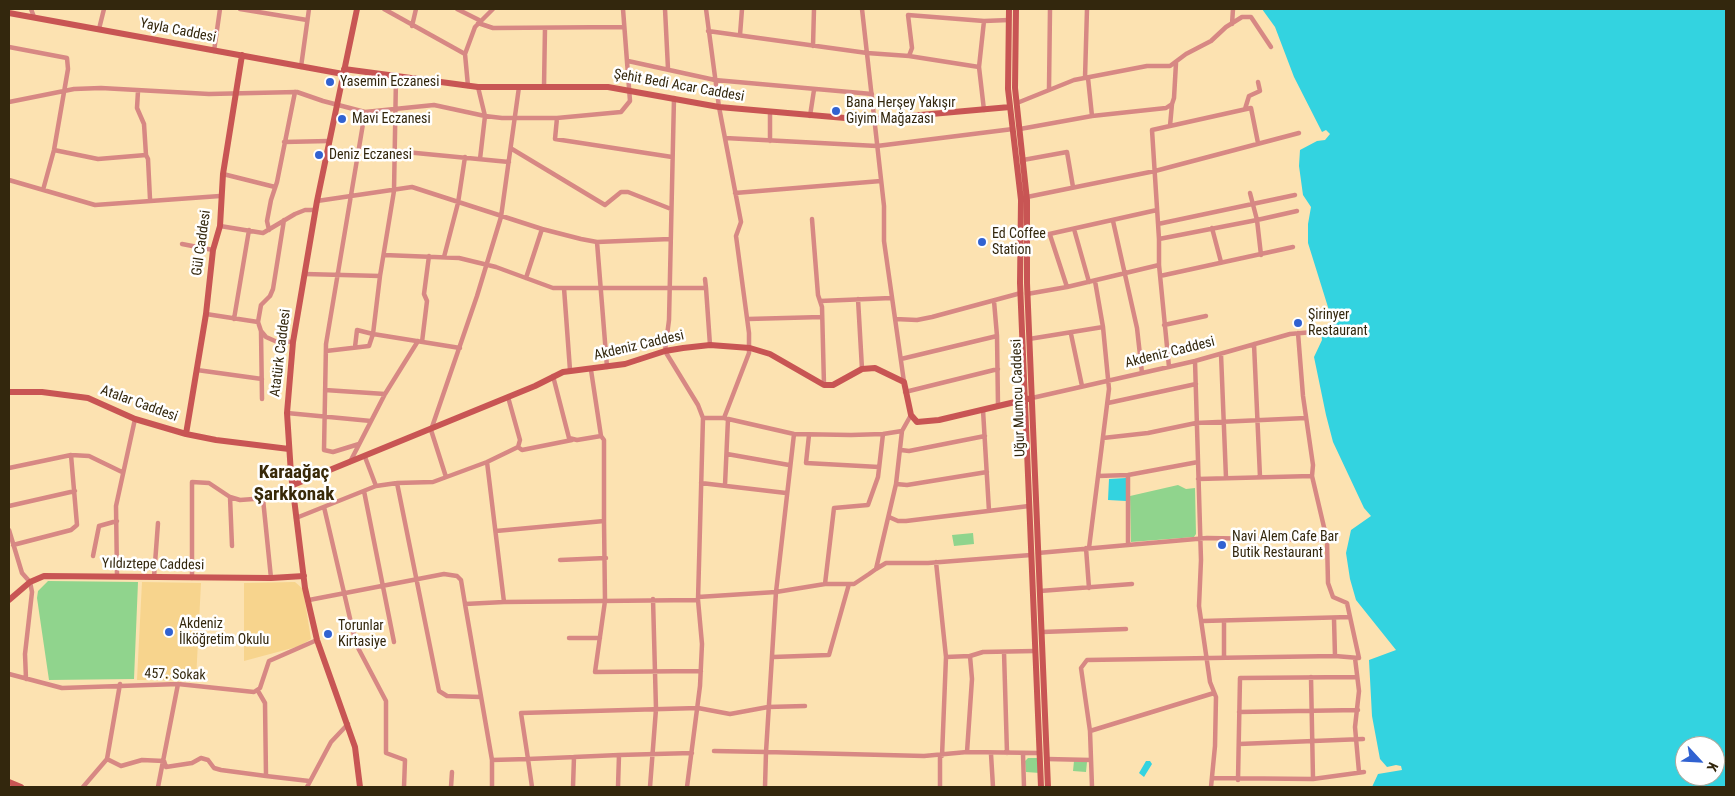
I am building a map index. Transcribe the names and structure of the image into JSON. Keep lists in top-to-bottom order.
{
  "streets": {
    "street": [
      "Yayla Caddesi",
      "Şehit Bedi Acar Caddesi",
      "Gül Caddesi",
      "Akdeniz Caddesi",
      "Atatürk Caddesi",
      "Uğur Mumcu Caddesi",
      "Atalar Caddesi",
      "Yıldıztepe Caddesi",
      "457. Sokak"
    ]
  },
  "crossings": [
    ["Yayla Caddesi", "Şehit Bedi Acar Caddesi"],
    ["Yayla Caddesi", "Gül Caddesi"],
    ["Yayla Caddesi", "Atatürk Caddesi"],
    ["Şehit Bedi Acar Caddesi", "Atatürk Caddesi"],
    ["Şehit Bedi Acar Caddesi", "Uğur Mumcu Caddesi"],
    ["Gül Caddesi", "Atalar Caddesi"],
    ["Akdeniz Caddesi", "Atatürk Caddesi"],
    ["Akdeniz Caddesi", "Uğur Mumcu Caddesi"],
    ["Atatürk Caddesi", "Atalar Caddesi"],
    ["Atatürk Caddesi", "Yıldıztepe Caddesi"]
  ],
  "districts": ["Karaağaç Şarkkonak"],
  "places": [
    "Yasemin Eczanesi",
    "Bana Herşey Yakışır Giyim Mağazası",
    "Mavi Eczanesi",
    "Deniz Eczanesi",
    "Ed Coffee Station",
    "Şirinyer Restaurant",
    "Navi Alem Cafe Bar Butik Restaurant",
    "Akdeniz İlköğretim Okulu",
    "Torunlar Kirtasiye"
  ],
  "north": "bottom right"
}
